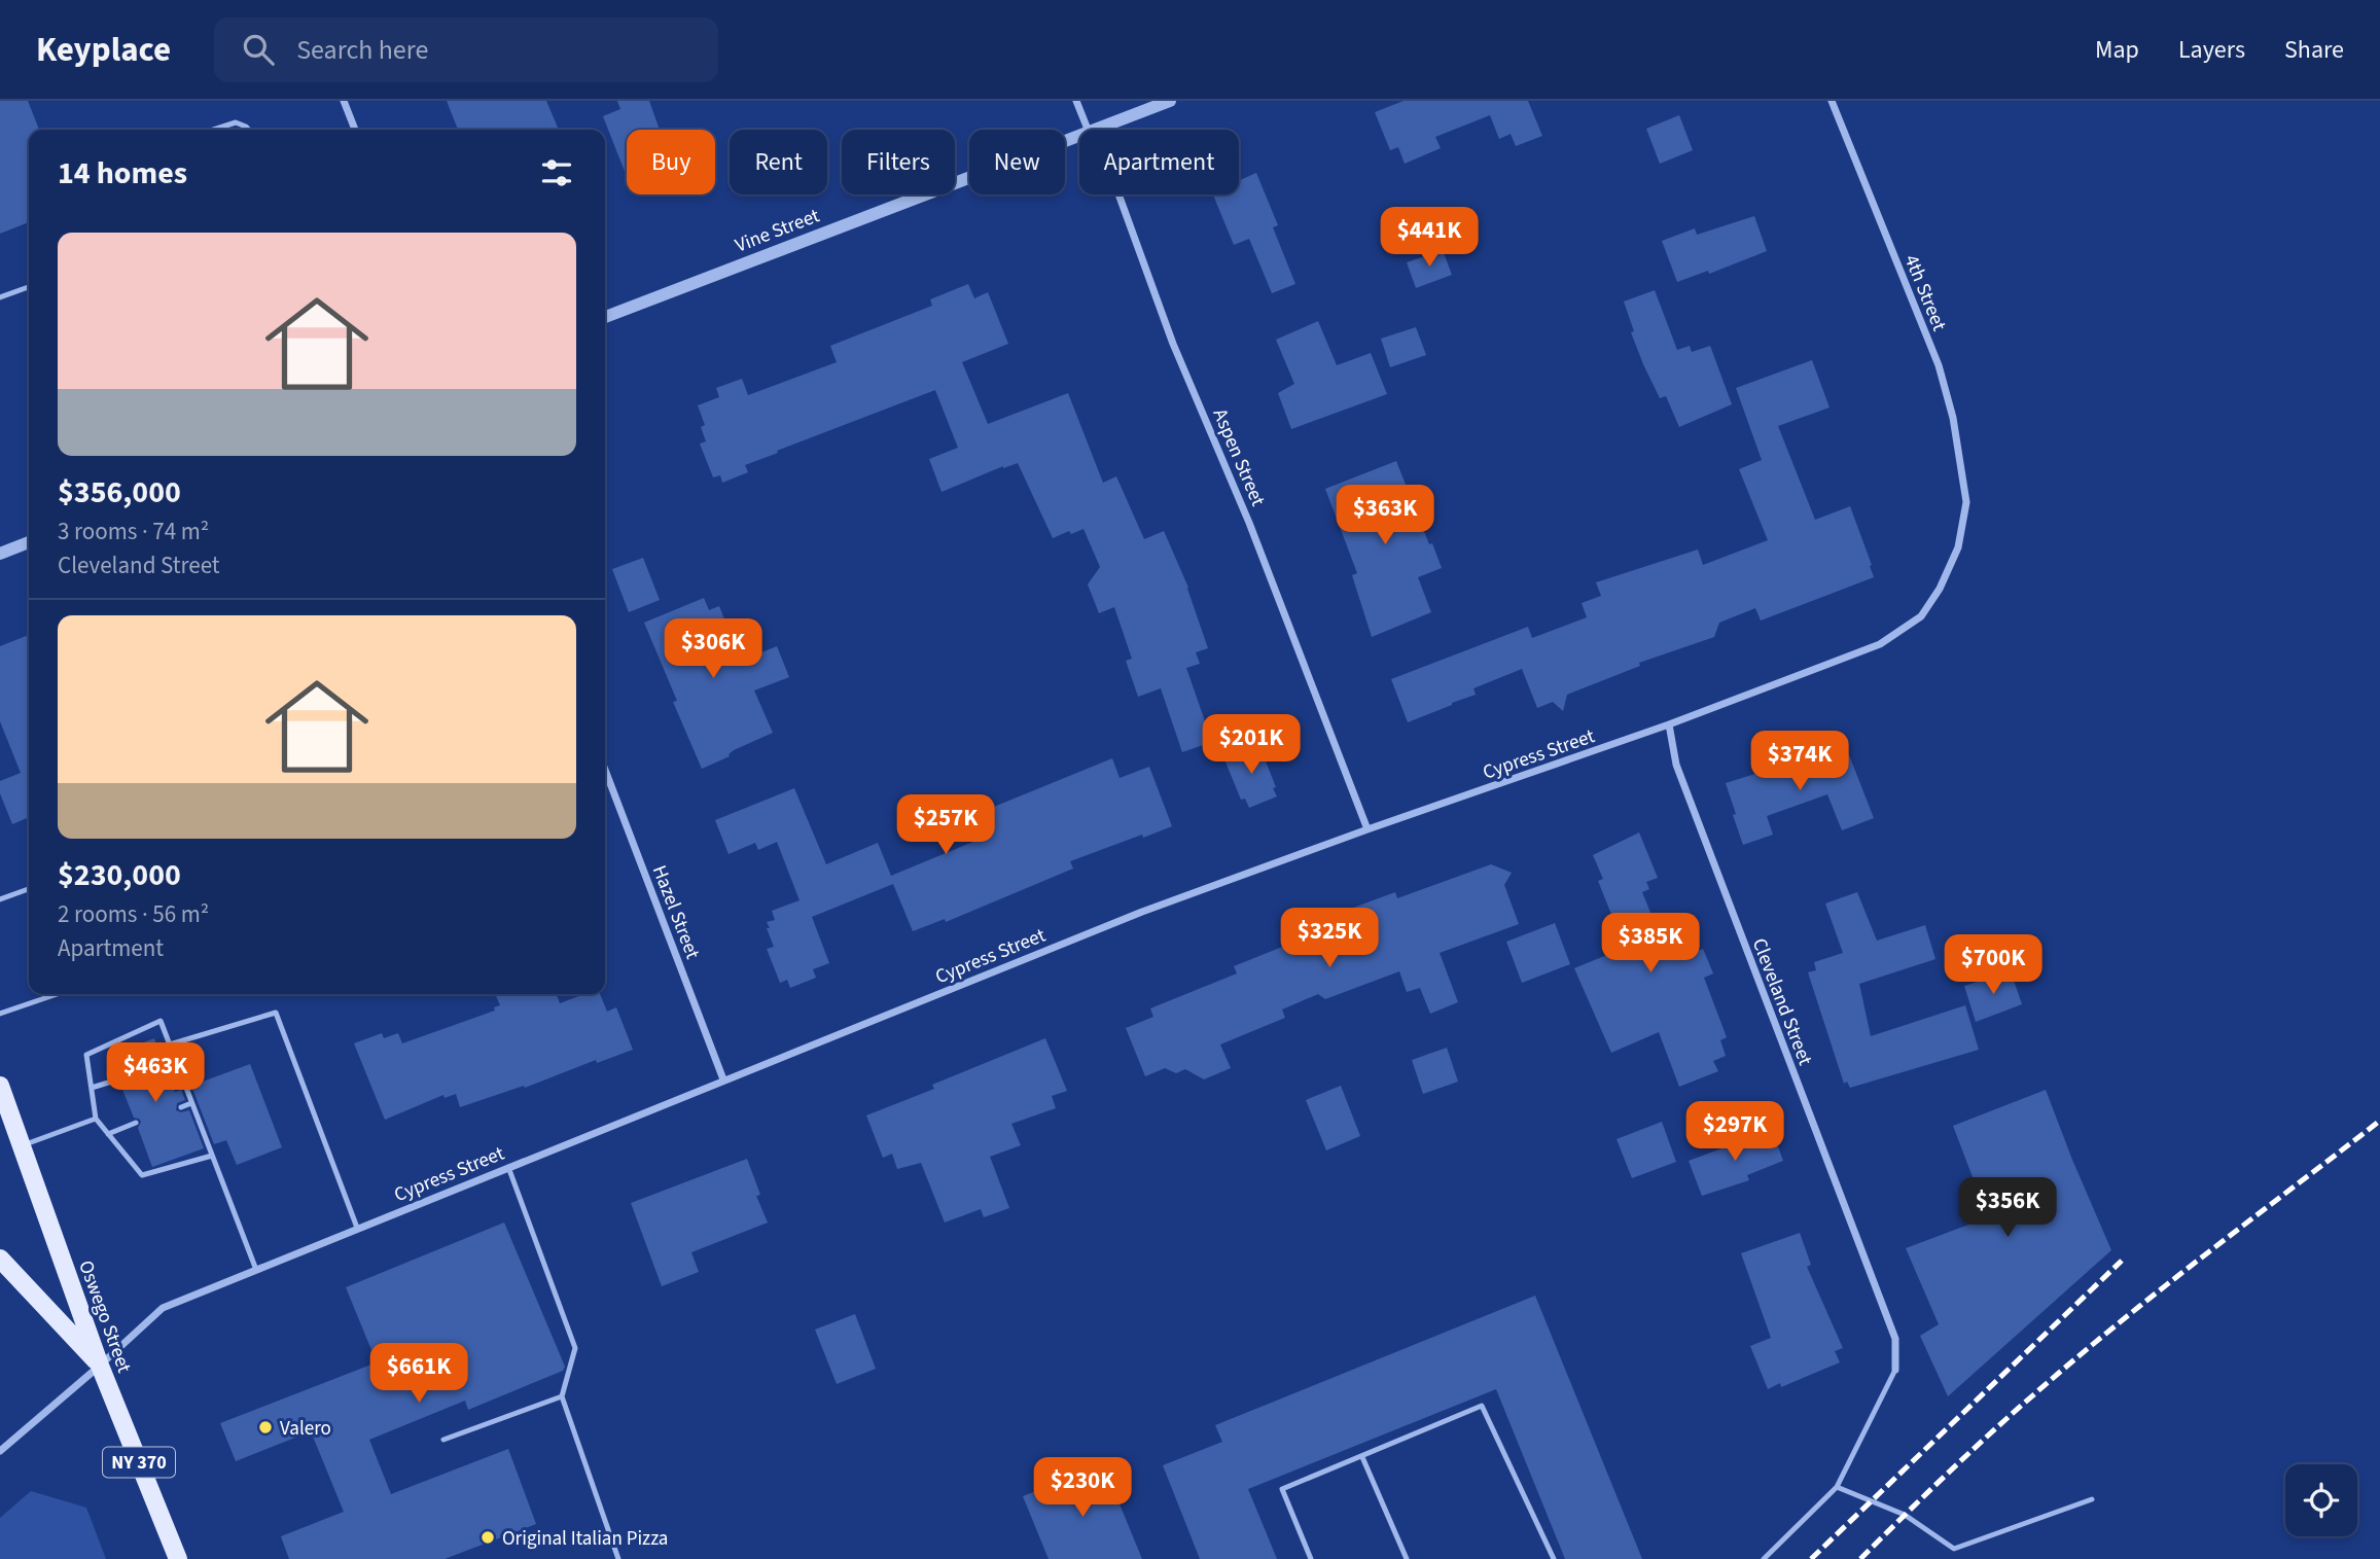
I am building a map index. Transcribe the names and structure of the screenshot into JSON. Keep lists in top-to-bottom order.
{
  "streets": {
    "main road": ["Oswego Street", "NY 370"],
    "street": [
      "Vine Street",
      "4th Street",
      "Aspen Street",
      "Cypress Street",
      "Hazel Street",
      "Cleveland Street"
    ]
  },
  "crossings": [
    ["4th Street", "Cypress Street"],
    ["Aspen Street", "Cypress Street"],
    ["Cypress Street", "Hazel Street"],
    ["Cypress Street", "Cleveland Street"],
    ["Cypress Street", "Oswego Street"],
    ["Cypress Street", "NY 370"],
    ["Oswego Street", "NY 370"]
  ],
  "places": ["Valero", "Original Italian Pizza"],
  "page": {
    "header": "Keyplace",
    "search": "Search here",
    "nav": ["Map", "Layers", "Share"],
    "chip": [
      "Buy",
      "Rent",
      "Filters",
      "New",
      "Apartment"
    ],
    "heading": "14 homes",
    "price": [
      "$441K",
      "$363K",
      "$306K",
      "$201K",
      "$374K",
      "$257K",
      "$325K",
      "$385K",
      "$700K",
      "$463K",
      "$297K",
      "$356K",
      "$661K",
      "$230K"
    ],
    "list": [
      {
        "name": "$356,000",
        "note": "3 rooms · 74 m² · Cleveland Street"
      },
      {
        "name": "$230,000",
        "note": "2 rooms · 56 m² · Apartment"
      }
    ]
  }
}
